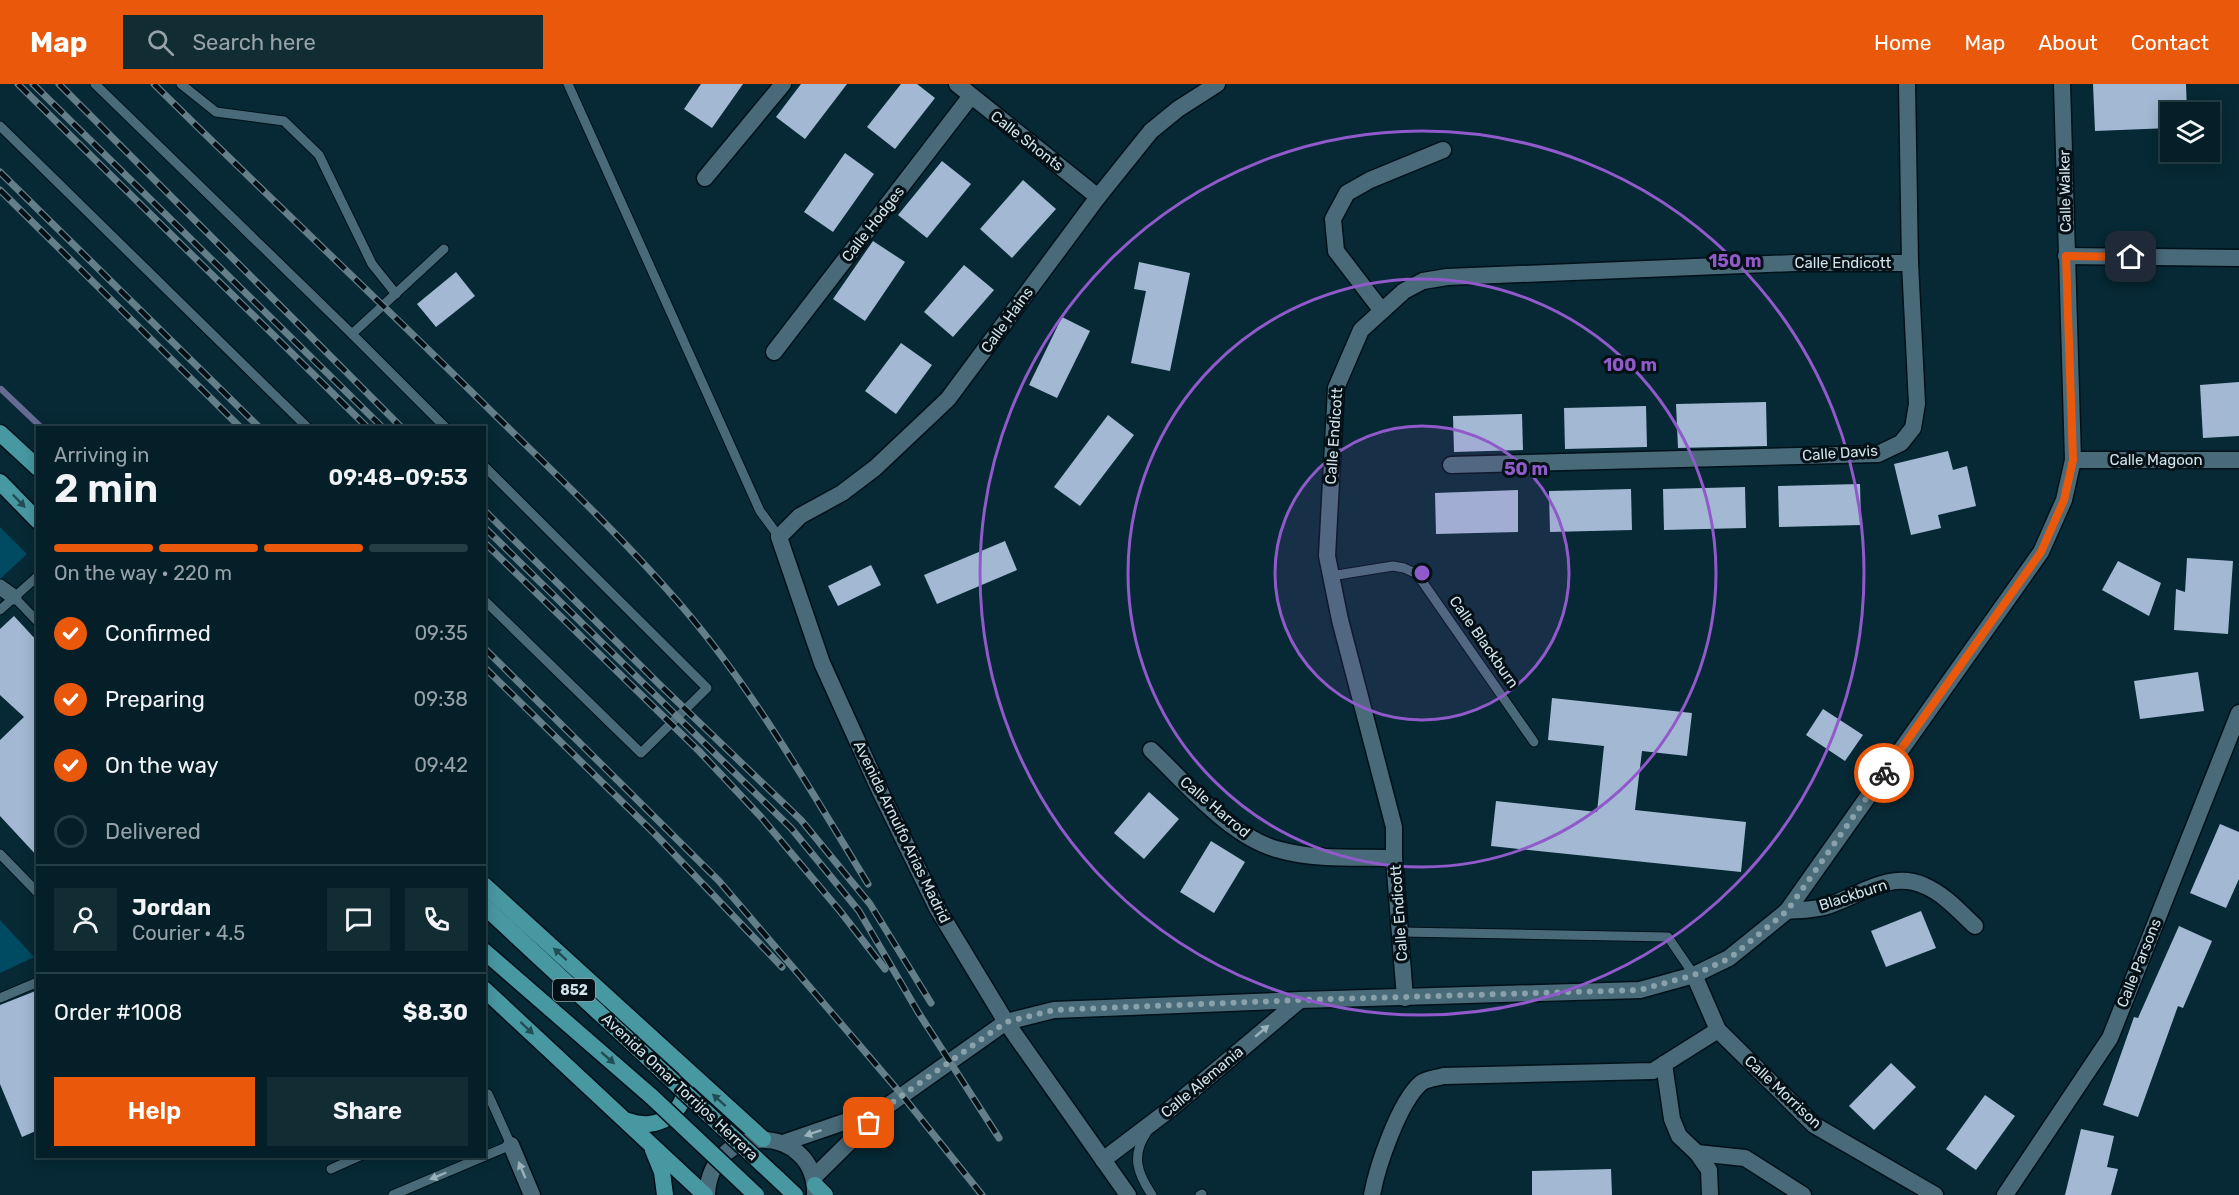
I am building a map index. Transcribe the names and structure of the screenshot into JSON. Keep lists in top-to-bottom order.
{
  "streets": {
    "main road": ["852", "Avenida Omar Torrijos Herrera"],
    "street": [
      "Calle Shonts",
      "Calle Walker",
      "Calle Hodges",
      "Calle Endicott",
      "Calle Hains",
      "Calle Davis",
      "Calle Magoon",
      "Calle Harrod",
      "Avenida Arnulfo Arias Madrid",
      "Blackburn",
      "Calle Parsons",
      "Calle Alemania",
      "Calle Morrison"
    ],
    "lane": ["Calle Blackburn"]
  },
  "crossings": [
    ["Calle Shonts", "Calle Hodges"],
    ["Calle Shonts", "Calle Hains"],
    ["Calle Walker", "Calle Endicott"],
    ["Calle Walker", "Calle Magoon"],
    ["Calle Walker", "Avenida Arnulfo Arias Madrid"],
    ["Calle Walker", "Blackburn"],
    ["Calle Walker", "Calle Alemania"],
    ["Calle Walker", "Calle Morrison"],
    ["Calle Endicott", "Calle Davis"],
    ["Calle Endicott", "Calle Blackburn"],
    ["Calle Endicott", "Calle Harrod"],
    ["Calle Hains", "Avenida Arnulfo Arias Madrid"],
    ["Avenida Arnulfo Arias Madrid", "Calle Alemania"]
  ],
  "one_way": ["Calle Alemania"],
  "page": {
    "header": "Map",
    "search": "Search here",
    "nav": [
      "Home",
      "Map",
      "About",
      "Contact"
    ],
    "heading": ["2 min", "Arriving in", "09:48–09:53"],
    "panel": [
      "Jordan",
      "Courier · 4.5",
      "Order #1008",
      "$8.30"
    ],
    "bar": "On the way · 220 m",
    "list": [
      ["Confirmed", "09:35"],
      ["Preparing", "09:38"],
      ["On the way", "09:42"],
      "Delivered"
    ],
    "buttons": ["Help", "Share"]
  },
  "rings": ["150 m", "100 m", "50 m"]
}
